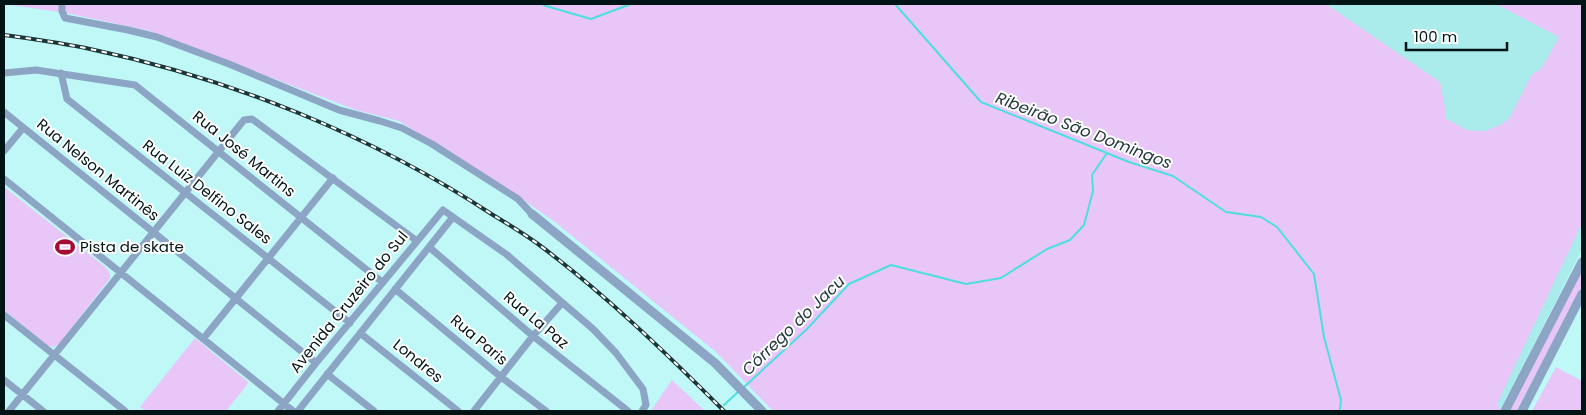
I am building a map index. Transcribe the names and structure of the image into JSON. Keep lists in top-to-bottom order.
{
  "streets": {
    "street": [
      "Rua José Martins",
      "Rua Nelson Martinês",
      "Rua Luiz Delfino Sales",
      "Avenida Cruzeiro do Sul",
      "Rua La Paz",
      "Rua Paris",
      "Londres"
    ]
  },
  "crossings": [
    ["Rua José Martins", "Rua Luiz Delfino Sales"],
    ["Rua José Martins", "Avenida Cruzeiro do Sul"],
    ["Rua Nelson Martinês", "Avenida Cruzeiro do Sul"],
    ["Rua Luiz Delfino Sales", "Avenida Cruzeiro do Sul"],
    ["Avenida Cruzeiro do Sul", "Rua La Paz"],
    ["Avenida Cruzeiro do Sul", "Rua Paris"],
    ["Avenida Cruzeiro do Sul", "Londres"]
  ],
  "water": ["Ribeirão São Domingos", "Córrego do Jacu"],
  "places": {
    "sports": ["Pista de skate"]
  },
  "scale_bar": "100 m"
}
